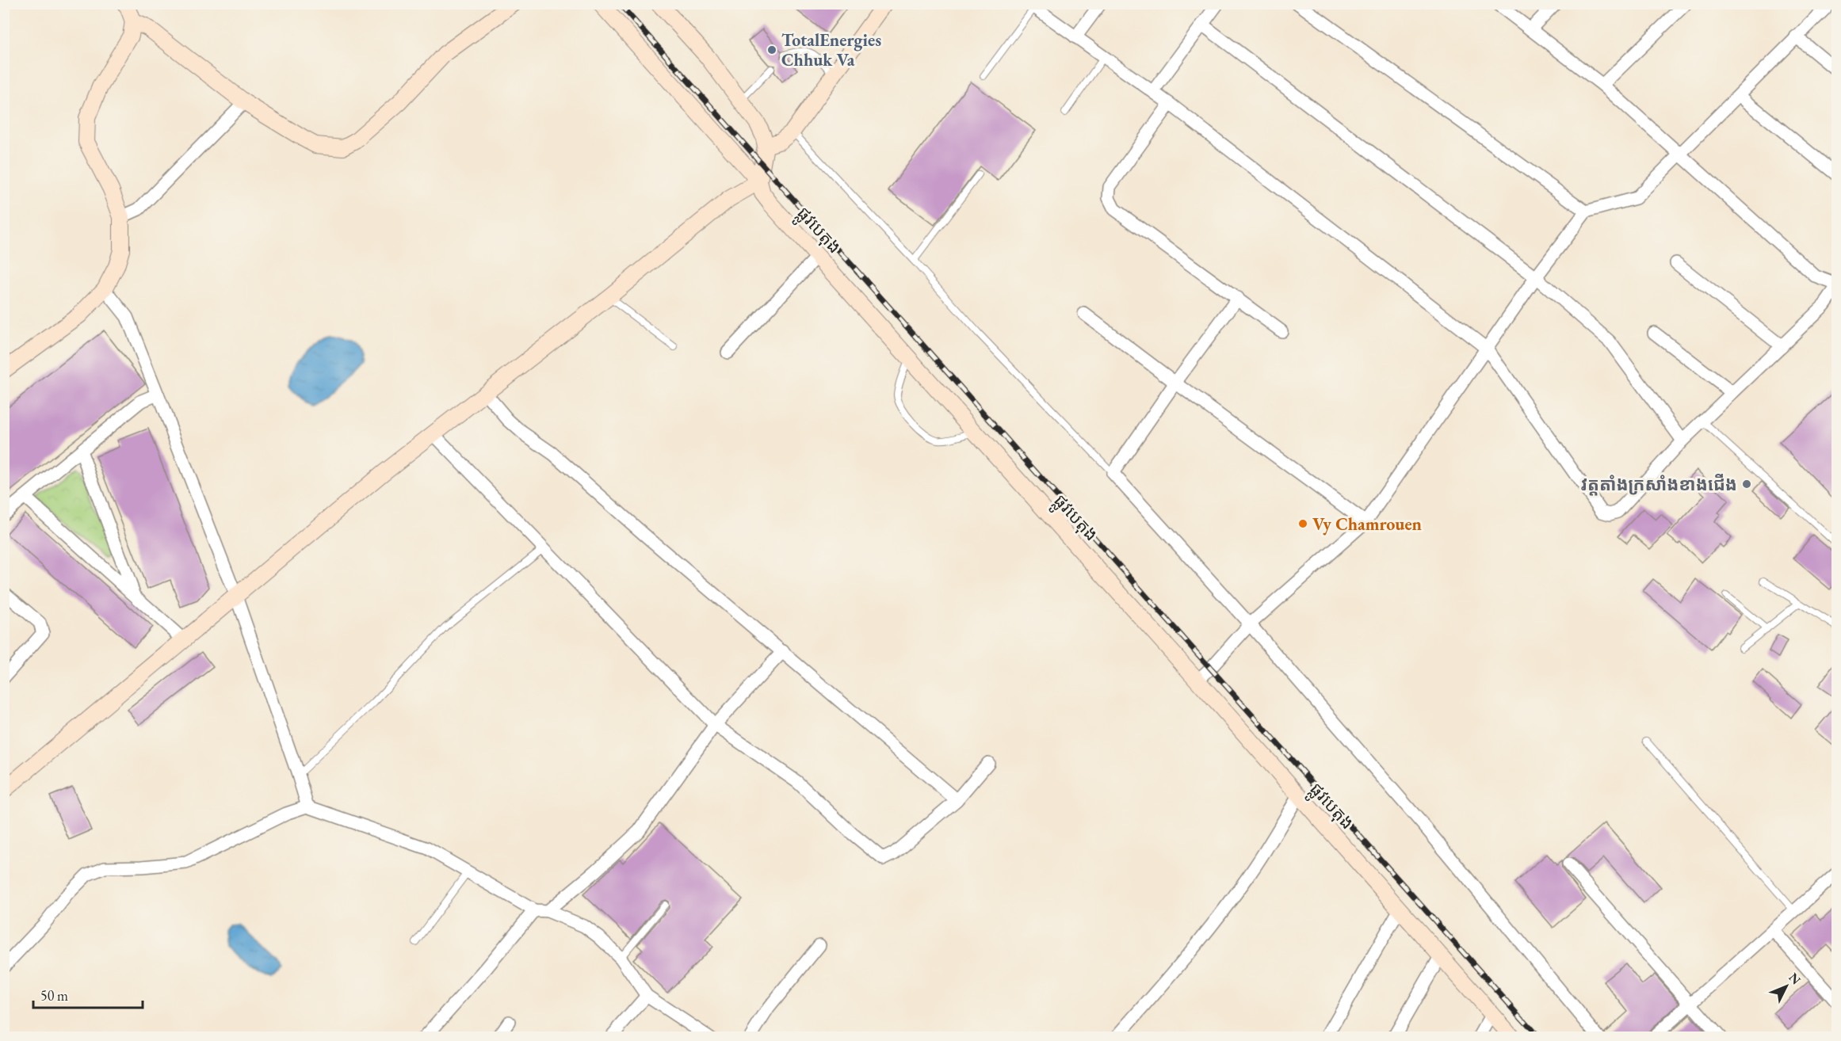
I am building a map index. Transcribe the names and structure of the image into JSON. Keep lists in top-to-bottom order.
{
  "streets": {
    "street": ["ផ្លូវបេតុង"]
  },
  "places": ["TotalEnergies Chhuk Va", "វត្តតាំងក្រសាំងខាងជើង", "Vy Chamrouen"],
  "scale_bar": "50 m",
  "north": "top right"
}
